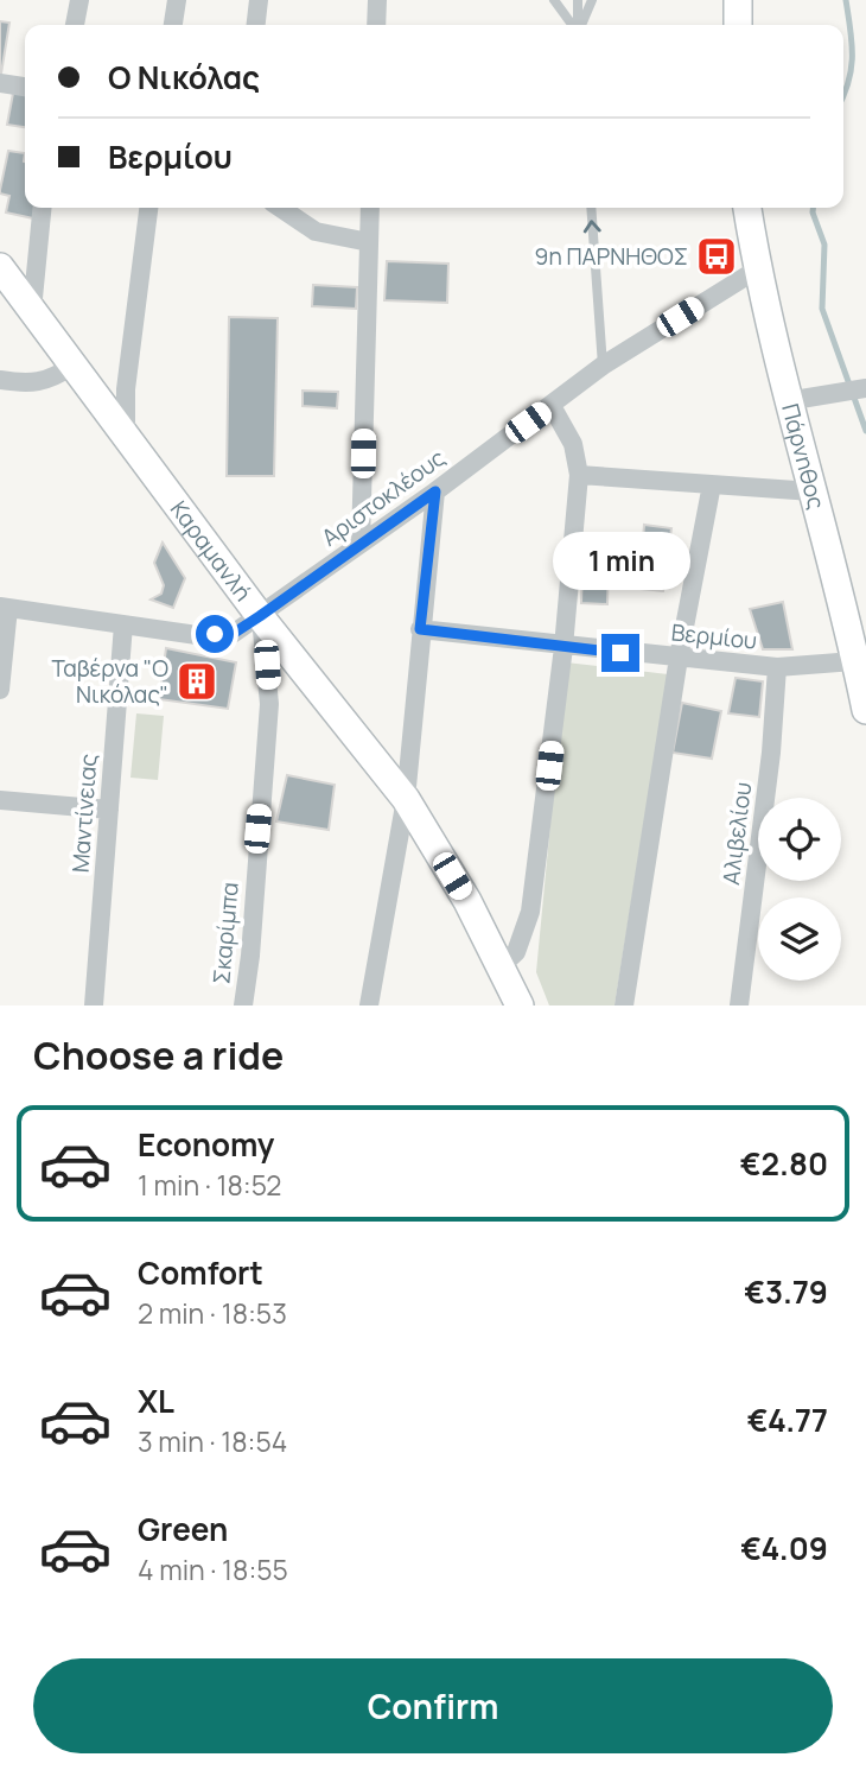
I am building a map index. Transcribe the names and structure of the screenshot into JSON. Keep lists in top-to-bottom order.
{
  "streets": {
    "main road": ["Πάρνηθος", "Καραμανλή"],
    "street": [
      "Αριστοκλέους",
      "Βερμίου",
      "Μαντίνειας",
      "Αλιβελίου",
      "Σκαρίμπα"
    ]
  },
  "crossings": [
    ["Πάρνηθος", "Αριστοκλέους"],
    ["Πάρνηθος", "Βερμίου"],
    ["Αριστοκλέους", "Καραμανλή"],
    ["Αριστοκλέους", "Μαντίνειας"],
    ["Αριστοκλέους", "Σκαρίμπα"],
    ["Καραμανλή", "Σκαρίμπα"],
    ["Βερμίου", "Αλιβελίου"]
  ],
  "places": {
    "bus stop": ["9η ΠΑΡΝΗΘΟΣ"],
    "building": ["Ταβέρνα \"Ο Νικόλας\""]
  },
  "page": {
    "banner": ["Ο Νικόλας", "Βερμίου"],
    "bubble": "1 min",
    "heading": "Choose a ride",
    "list": [
      {
        "name": "Economy",
        "note": "1 min · 18:52",
        "value": "€2.80"
      },
      {
        "name": "Comfort",
        "note": "2 min · 18:53",
        "value": "€3.79"
      },
      {
        "name": "XL",
        "note": "3 min · 18:54",
        "value": "€4.77"
      },
      {
        "name": "Green",
        "note": "4 min · 18:55",
        "value": "€4.09"
      }
    ],
    "buttons": "Confirm"
  }
}
